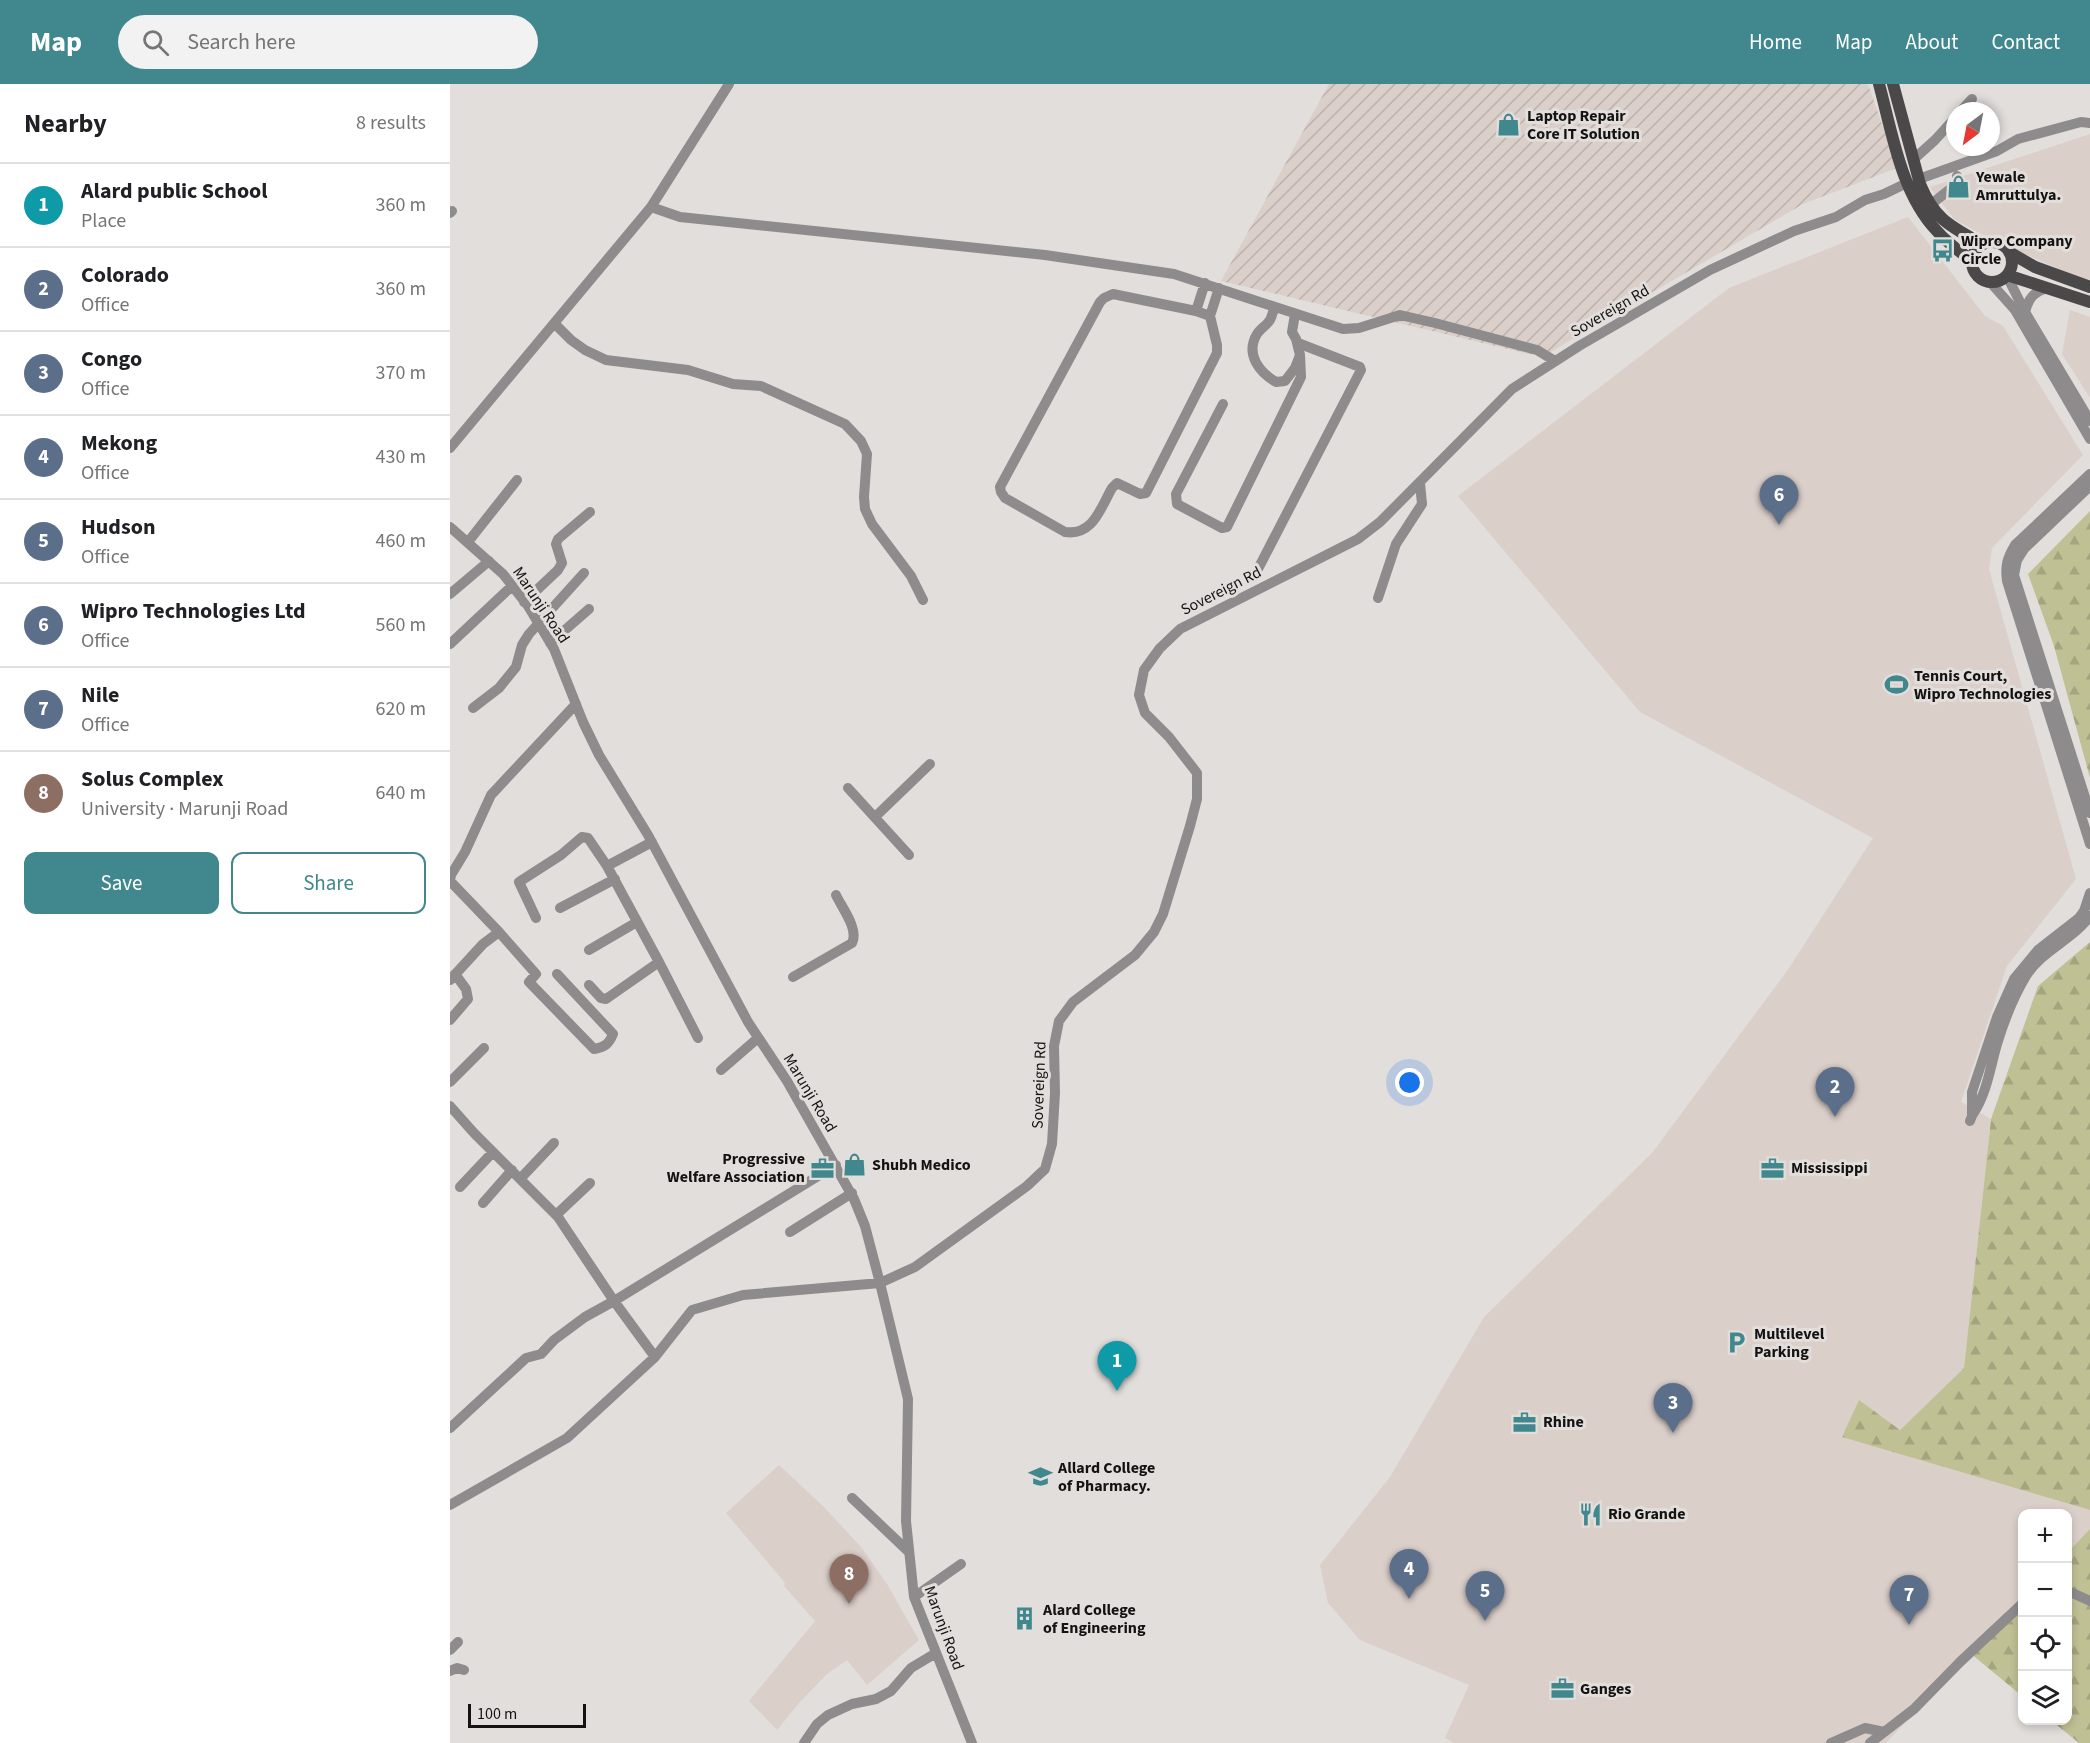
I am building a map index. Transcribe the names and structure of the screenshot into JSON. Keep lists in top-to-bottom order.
{
  "streets": {
    "street": ["Sovereign Rd", "Marunji Road"]
  },
  "crossings": [
    ["Sovereign Rd", "Marunji Road"]
  ],
  "places": {
    "shop": ["Laptop Repair Core IT Solution", "Yewale Amruttulya.", "Shubh Medico"],
    "bus stop": ["Wipro Company Circle"],
    "sports": ["Tennis Court, Wipro Technologies"],
    "office": [
      "Progressive Welfare Association",
      "Mississippi",
      "Rhine",
      "Ganges"
    ],
    "parking": ["Multilevel Parking"],
    "school or university": ["Allard College of Pharmacy."],
    "restaurant": ["Rio Grande"],
    "building": ["Alard College of Engineering"]
  },
  "scale_bar": "100 m",
  "north": "bottom left",
  "page": {
    "header": "Map",
    "search": "Search here",
    "nav": [
      "Home",
      "Map",
      "About",
      "Contact"
    ],
    "heading": ["Nearby", "8 results"],
    "list": [
      {
        "mark": "1",
        "name": "Alard public School",
        "note": "Place",
        "value": "360 m"
      },
      {
        "mark": "2",
        "name": "Colorado",
        "note": "Office",
        "value": "360 m"
      },
      {
        "mark": "3",
        "name": "Congo",
        "note": "Office",
        "value": "370 m"
      },
      {
        "mark": "4",
        "name": "Mekong",
        "note": "Office",
        "value": "430 m"
      },
      {
        "mark": "5",
        "name": "Hudson",
        "note": "Office",
        "value": "460 m"
      },
      {
        "mark": "6",
        "name": "Wipro Technologies Ltd",
        "note": "Office",
        "value": "560 m"
      },
      {
        "mark": "7",
        "name": "Nile",
        "note": "Office",
        "value": "620 m"
      },
      {
        "mark": "8",
        "name": "Solus Complex",
        "note": "University · Marunji Road",
        "value": "640 m"
      }
    ],
    "pins": [
      "6",
      "2",
      "1",
      "3",
      "4",
      "8",
      "5",
      "7"
    ],
    "buttons": ["Save", "Share"],
    "map_buttons": ["+", "−"],
    "scale": "100 m"
  }
}
